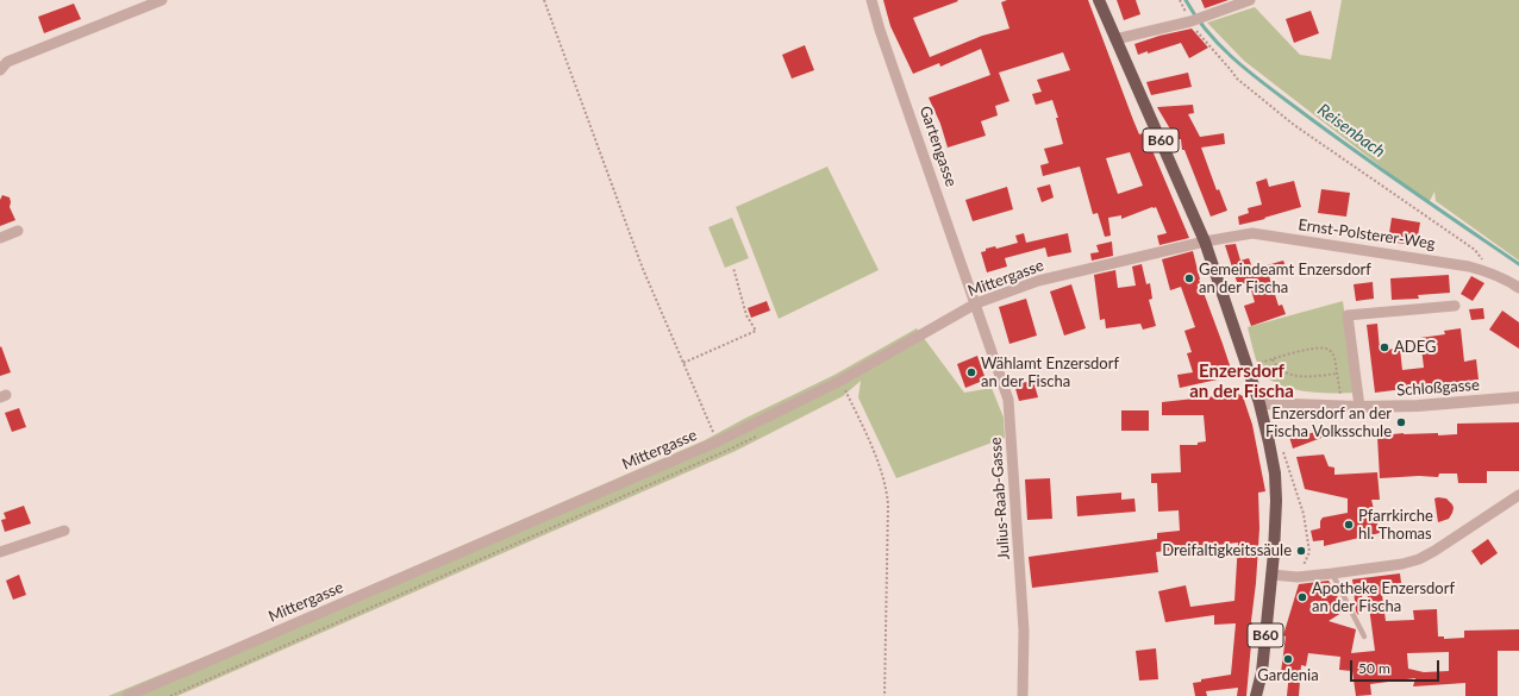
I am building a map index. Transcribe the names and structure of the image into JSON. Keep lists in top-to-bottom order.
{
  "streets": {
    "main road": ["B60"],
    "street": [
      "Gartengasse",
      "Ernst-Polsterer-Weg",
      "Mittergasse",
      "Schloßgasse",
      "Julius-Raab-Gasse"
    ]
  },
  "crossings": [
    ["B60", "Ernst-Polsterer-Weg"],
    ["B60", "Mittergasse"],
    ["B60", "Schloßgasse"],
    ["Gartengasse", "Mittergasse"],
    ["Gartengasse", "Julius-Raab-Gasse"],
    ["Ernst-Polsterer-Weg", "Mittergasse"],
    ["Mittergasse", "Julius-Raab-Gasse"]
  ],
  "districts": ["Enzersdorf an der Fischa"],
  "water": ["Reisenbach"],
  "places": [
    "Gemeindeamt Enzersdorf an der Fischa",
    "ADEG",
    "Wählamt Enzersdorf an der Fischa",
    "Enzersdorf an der Fischa Volksschule",
    "Pfarrkirche hl. Thomas",
    "Dreifaltigkeitssäule",
    "Apotheke Enzersdorf an der Fischa",
    "Gardenia"
  ],
  "scale_bar": "50 m"
}
